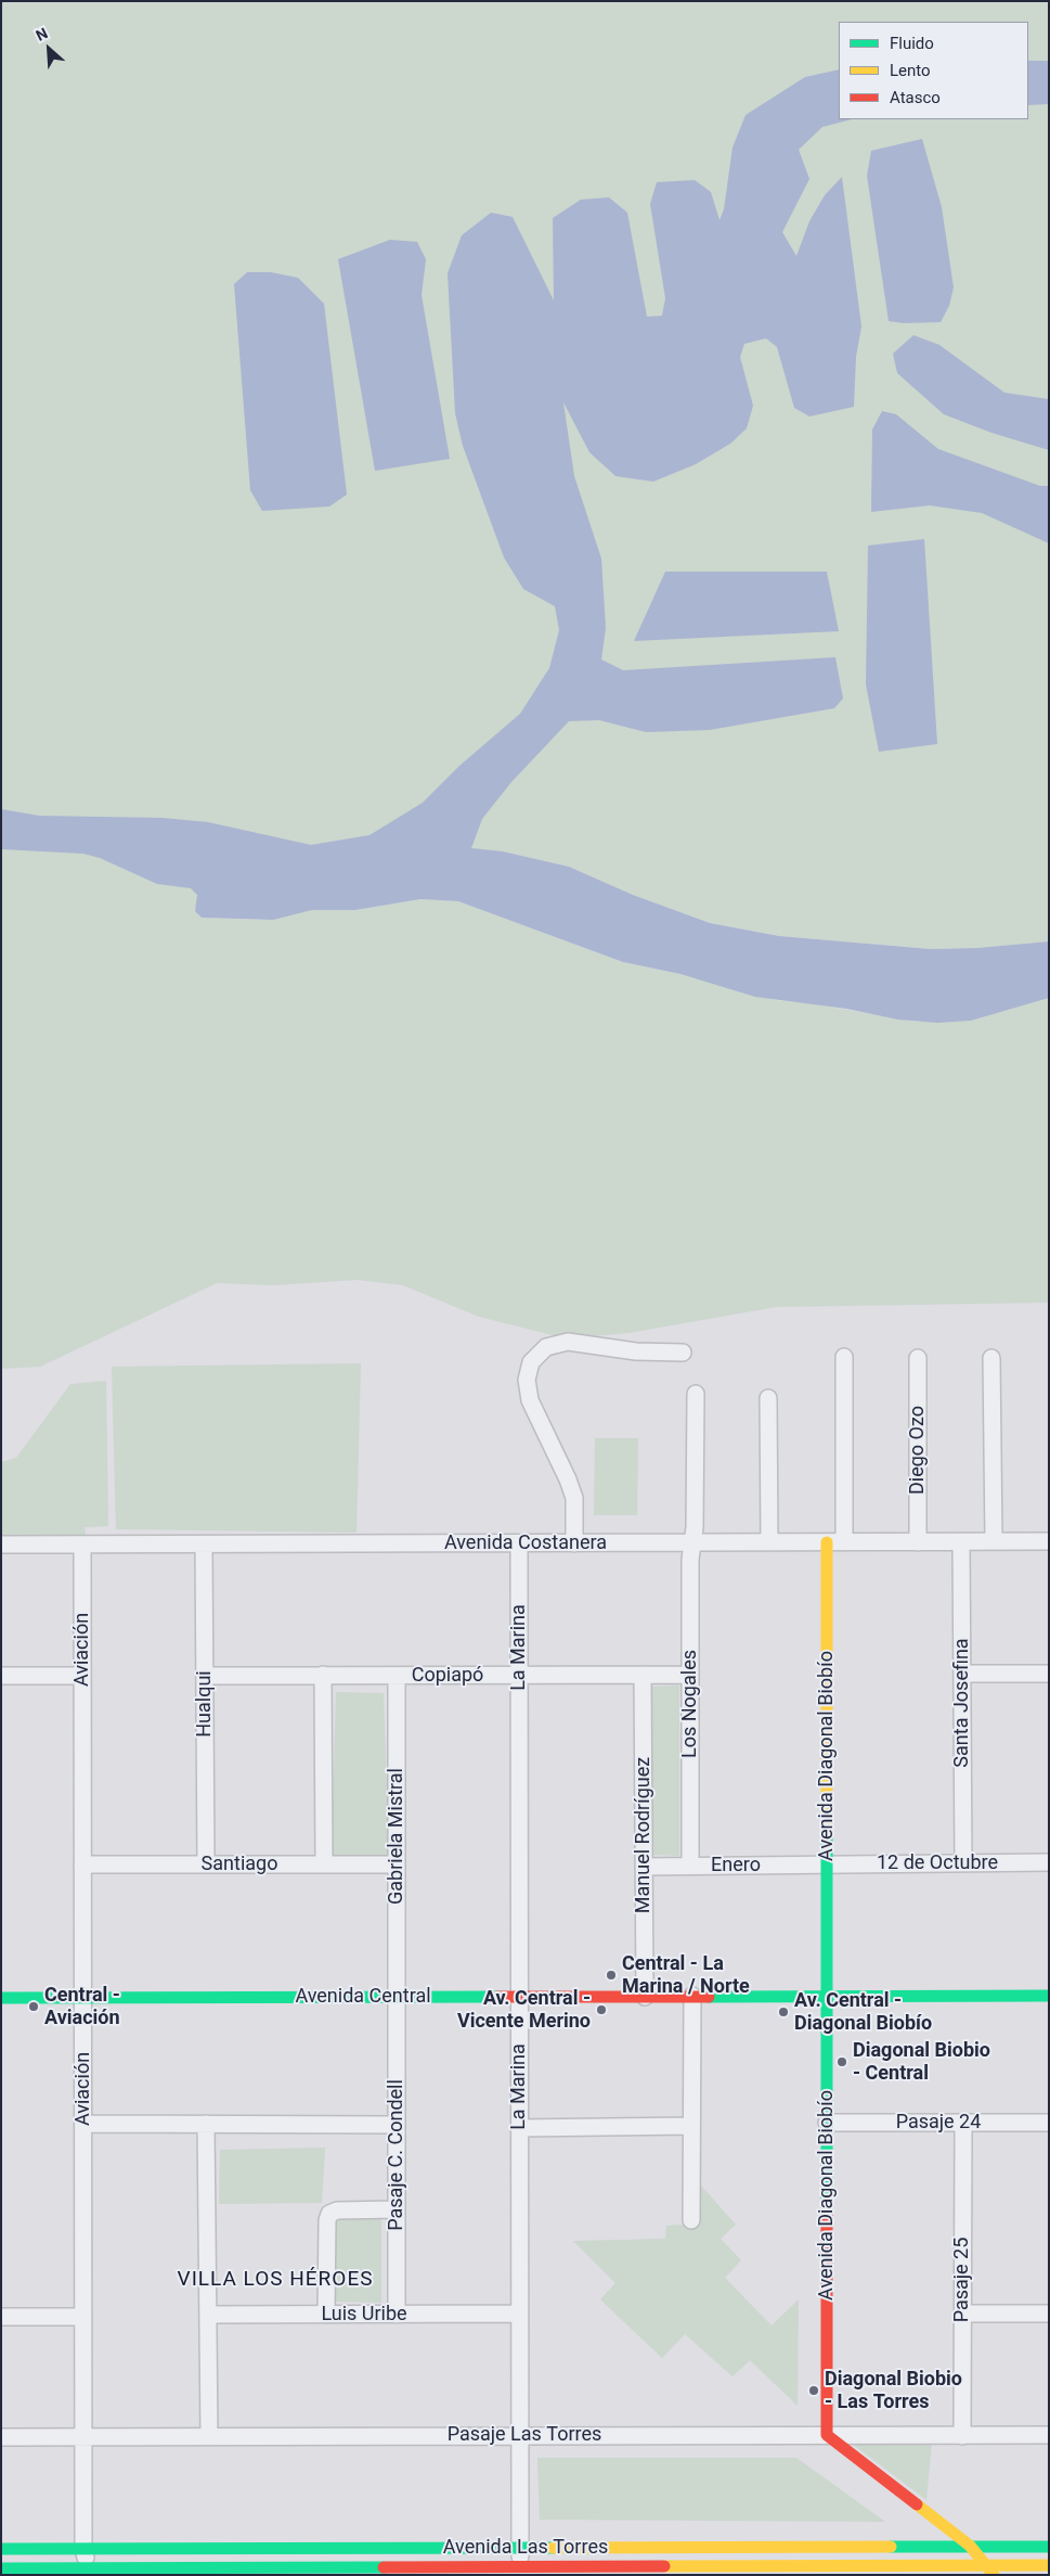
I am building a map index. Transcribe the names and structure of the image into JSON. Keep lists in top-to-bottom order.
{
  "streets": {
    "street": [
      "Diego Ozo",
      "Avenida Costanera",
      "La Marina",
      "Aviación",
      "Copiapó",
      "Santa Josefina",
      "Hualqui",
      "Los Nogales",
      "Avenida Diagonal Biobío",
      "Manuel Rodríguez",
      "Gabriela Mistral",
      "12 de Octubre",
      "Santiago",
      "Enero",
      "Avenida Central",
      "Pasaje 24",
      "Pasaje C. Condell",
      "Pasaje 25",
      "Luis Uribe",
      "Pasaje Las Torres",
      "Avenida Las Torres"
    ]
  },
  "crossings": [
    ["Diego Ozo", "Avenida Costanera"],
    ["Avenida Costanera", "La Marina"],
    ["Avenida Costanera", "Aviación"],
    ["Avenida Costanera", "Santa Josefina"],
    ["Avenida Costanera", "Hualqui"],
    ["Avenida Costanera", "Los Nogales"],
    ["Avenida Costanera", "Avenida Diagonal Biobío"],
    ["La Marina", "Copiapó"],
    ["La Marina", "Avenida Central"],
    ["La Marina", "Luis Uribe"],
    ["La Marina", "Pasaje Las Torres"],
    ["La Marina", "Avenida Las Torres"],
    ["Aviación", "Santiago"],
    ["Aviación", "Avenida Central"],
    ["Aviación", "Pasaje Las Torres"],
    ["Aviación", "Avenida Las Torres"],
    ["Copiapó", "Hualqui"],
    ["Copiapó", "Los Nogales"],
    ["Copiapó", "Manuel Rodríguez"],
    ["Copiapó", "Gabriela Mistral"],
    ["Santa Josefina", "12 de Octubre"],
    ["Hualqui", "Santiago"],
    ["Los Nogales", "Enero"],
    ["Avenida Diagonal Biobío", "12 de Octubre"],
    ["Avenida Diagonal Biobío", "Enero"],
    ["Avenida Diagonal Biobío", "Avenida Central"],
    ["Avenida Diagonal Biobío", "Pasaje 24"],
    ["Avenida Diagonal Biobío", "Pasaje Las Torres"],
    ["Manuel Rodríguez", "Enero"],
    ["Manuel Rodríguez", "Avenida Central"],
    ["Gabriela Mistral", "Santiago"],
    ["Gabriela Mistral", "Avenida Central"],
    ["Gabriela Mistral", "Pasaje C. Condell"],
    ["12 de Octubre", "Enero"],
    ["Avenida Central", "Pasaje C. Condell"],
    ["Pasaje 24", "Pasaje 25"],
    ["Pasaje C. Condell", "Luis Uribe"],
    ["Pasaje 25", "Pasaje Las Torres"]
  ],
  "districts": ["VILLA LOS HÉROES"],
  "places": [
    "Central - La Marina / Norte",
    "Central - Aviación",
    "Av. Central - Vicente Merino",
    "Av. Central - Diagonal Biobío",
    "Diagonal Biobio - Central",
    "Diagonal Biobio - Las Torres"
  ],
  "legend": ["Fluido", "Lento", "Atasco"],
  "north": "top left"
}
